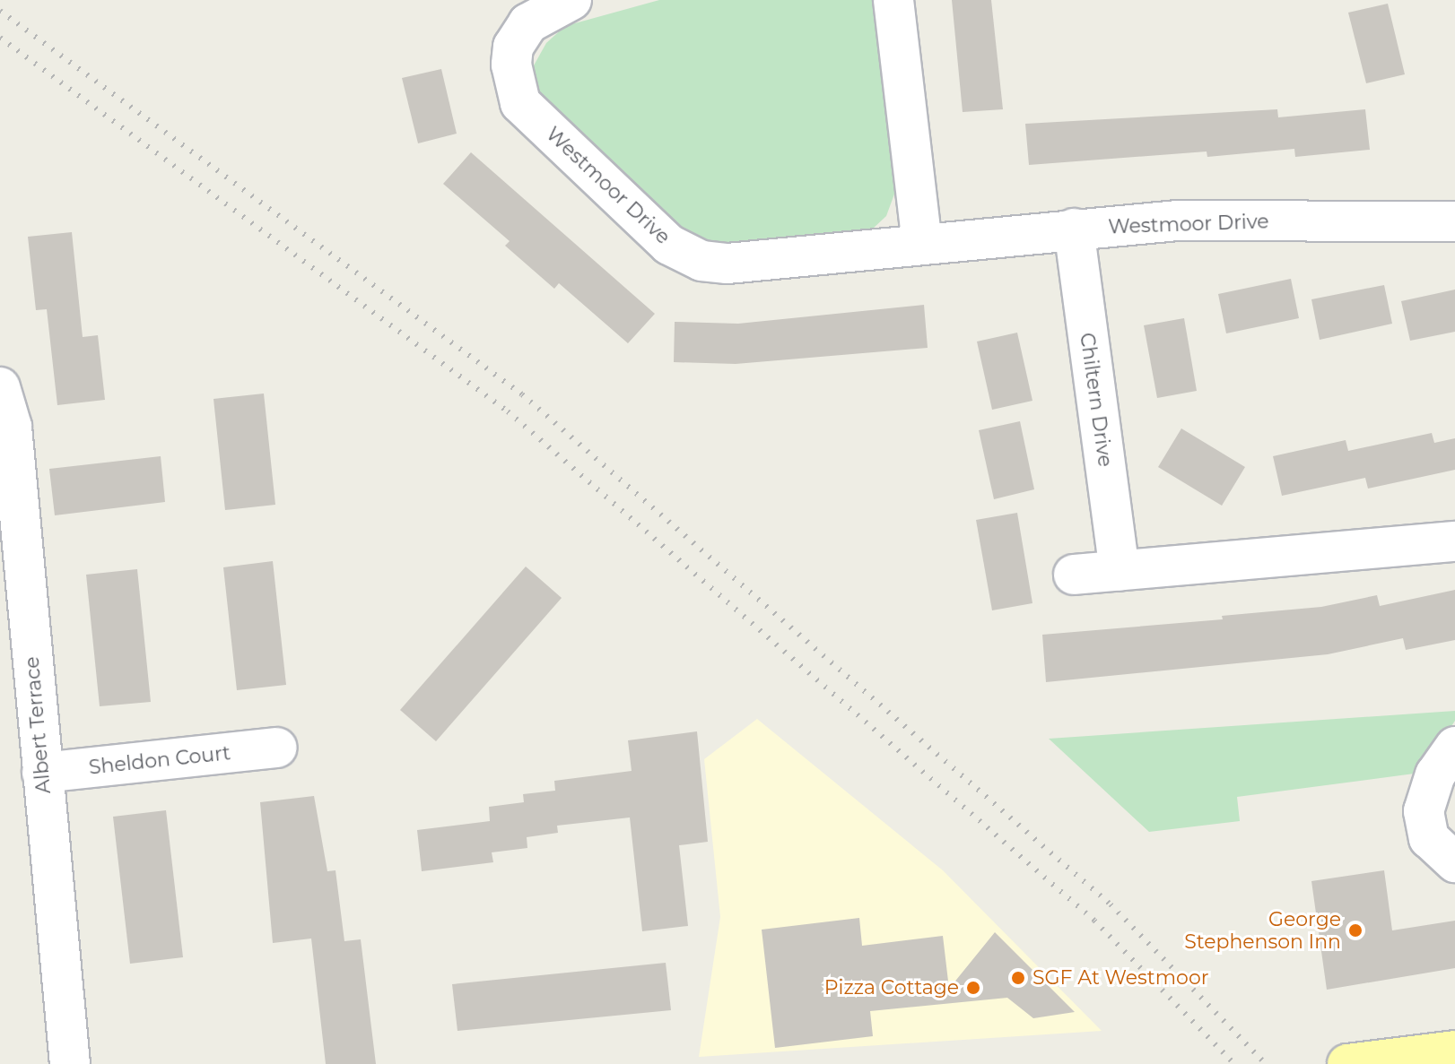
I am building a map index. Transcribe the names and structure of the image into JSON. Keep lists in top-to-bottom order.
{
  "streets": {
    "street": [
      "Westmoor Drive",
      "Chiltern Drive",
      "Albert Terrace",
      "Sheldon Court"
    ]
  },
  "crossings": [
    ["Westmoor Drive", "Chiltern Drive"],
    ["Albert Terrace", "Sheldon Court"]
  ],
  "places": ["George Stephenson Inn", "SGF At Westmoor", "Pizza Cottage"]
}
